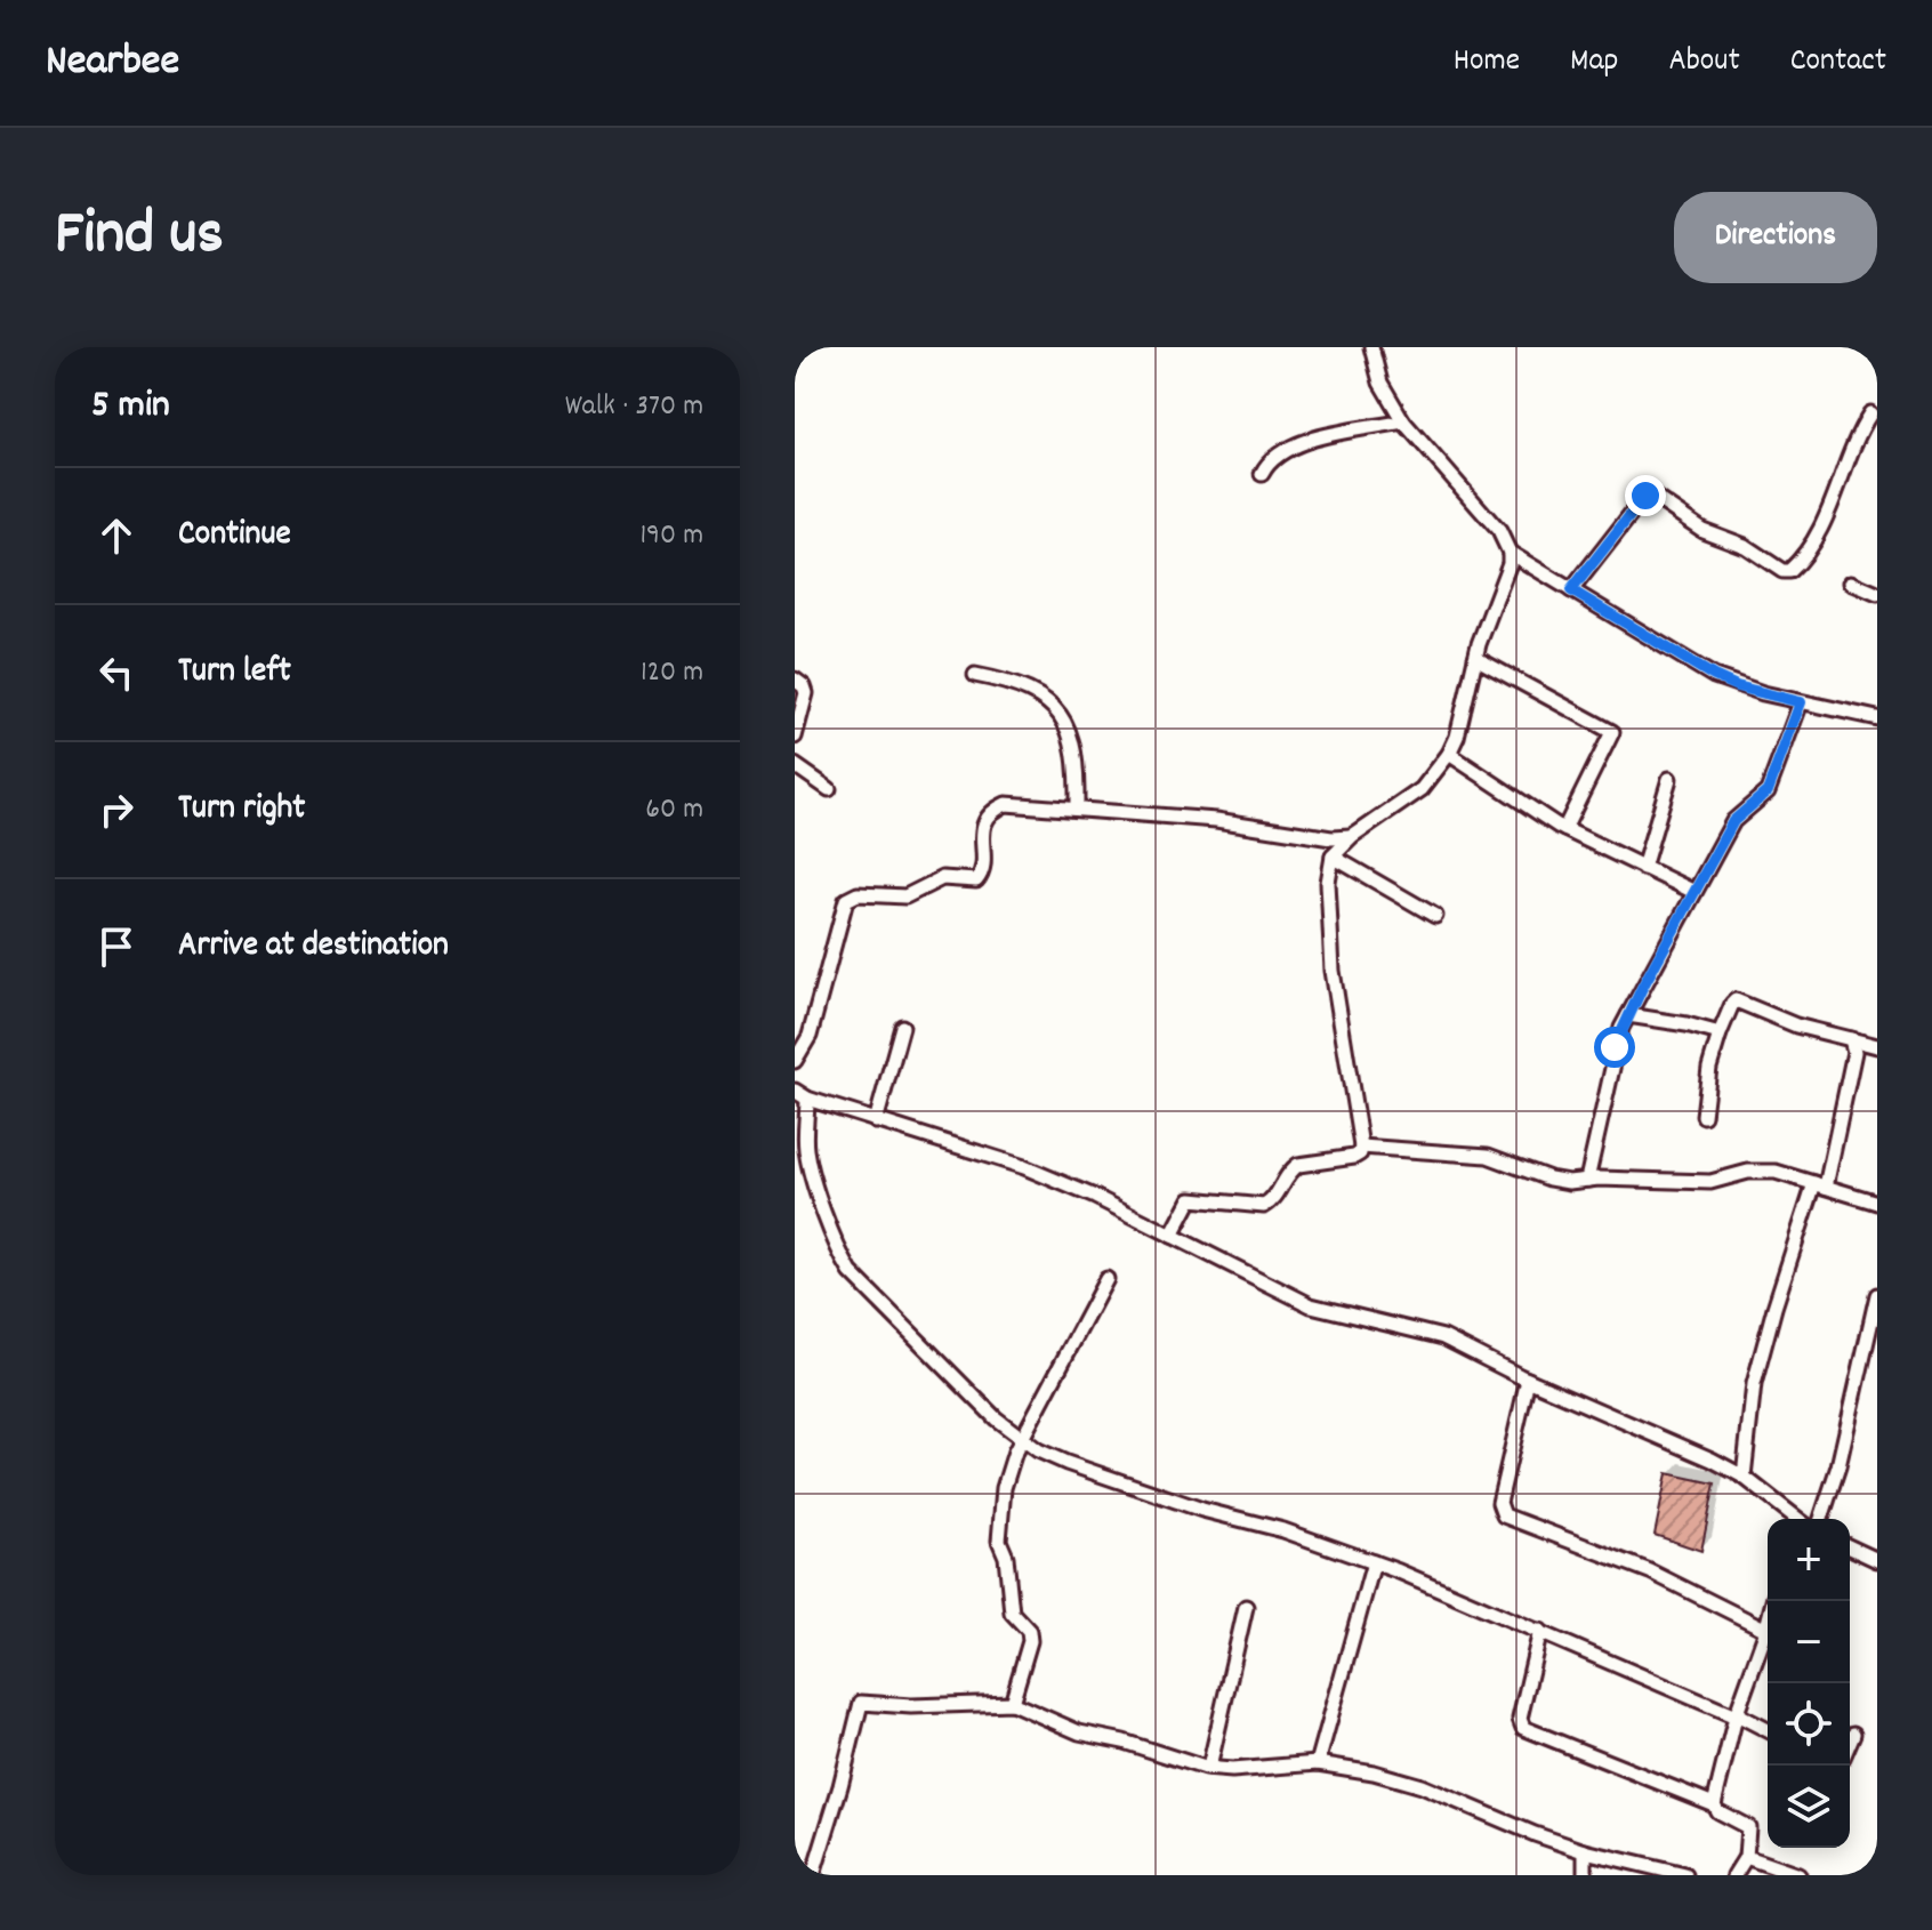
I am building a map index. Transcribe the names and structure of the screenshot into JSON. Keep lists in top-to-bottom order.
{
  "page": {
    "header": "Nearbee",
    "nav": [
      "Home",
      "Map",
      "About",
      "Contact"
    ],
    "title": "Find us",
    "buttons": "Directions",
    "heading": ["5 min", "Walk · 370 m"],
    "list": [
      ["Continue", "190 m"],
      ["Turn left", "120 m"],
      ["Turn right", "60 m"],
      "Arrive at destination"
    ],
    "map_buttons": ["+", "−"]
  }
}
